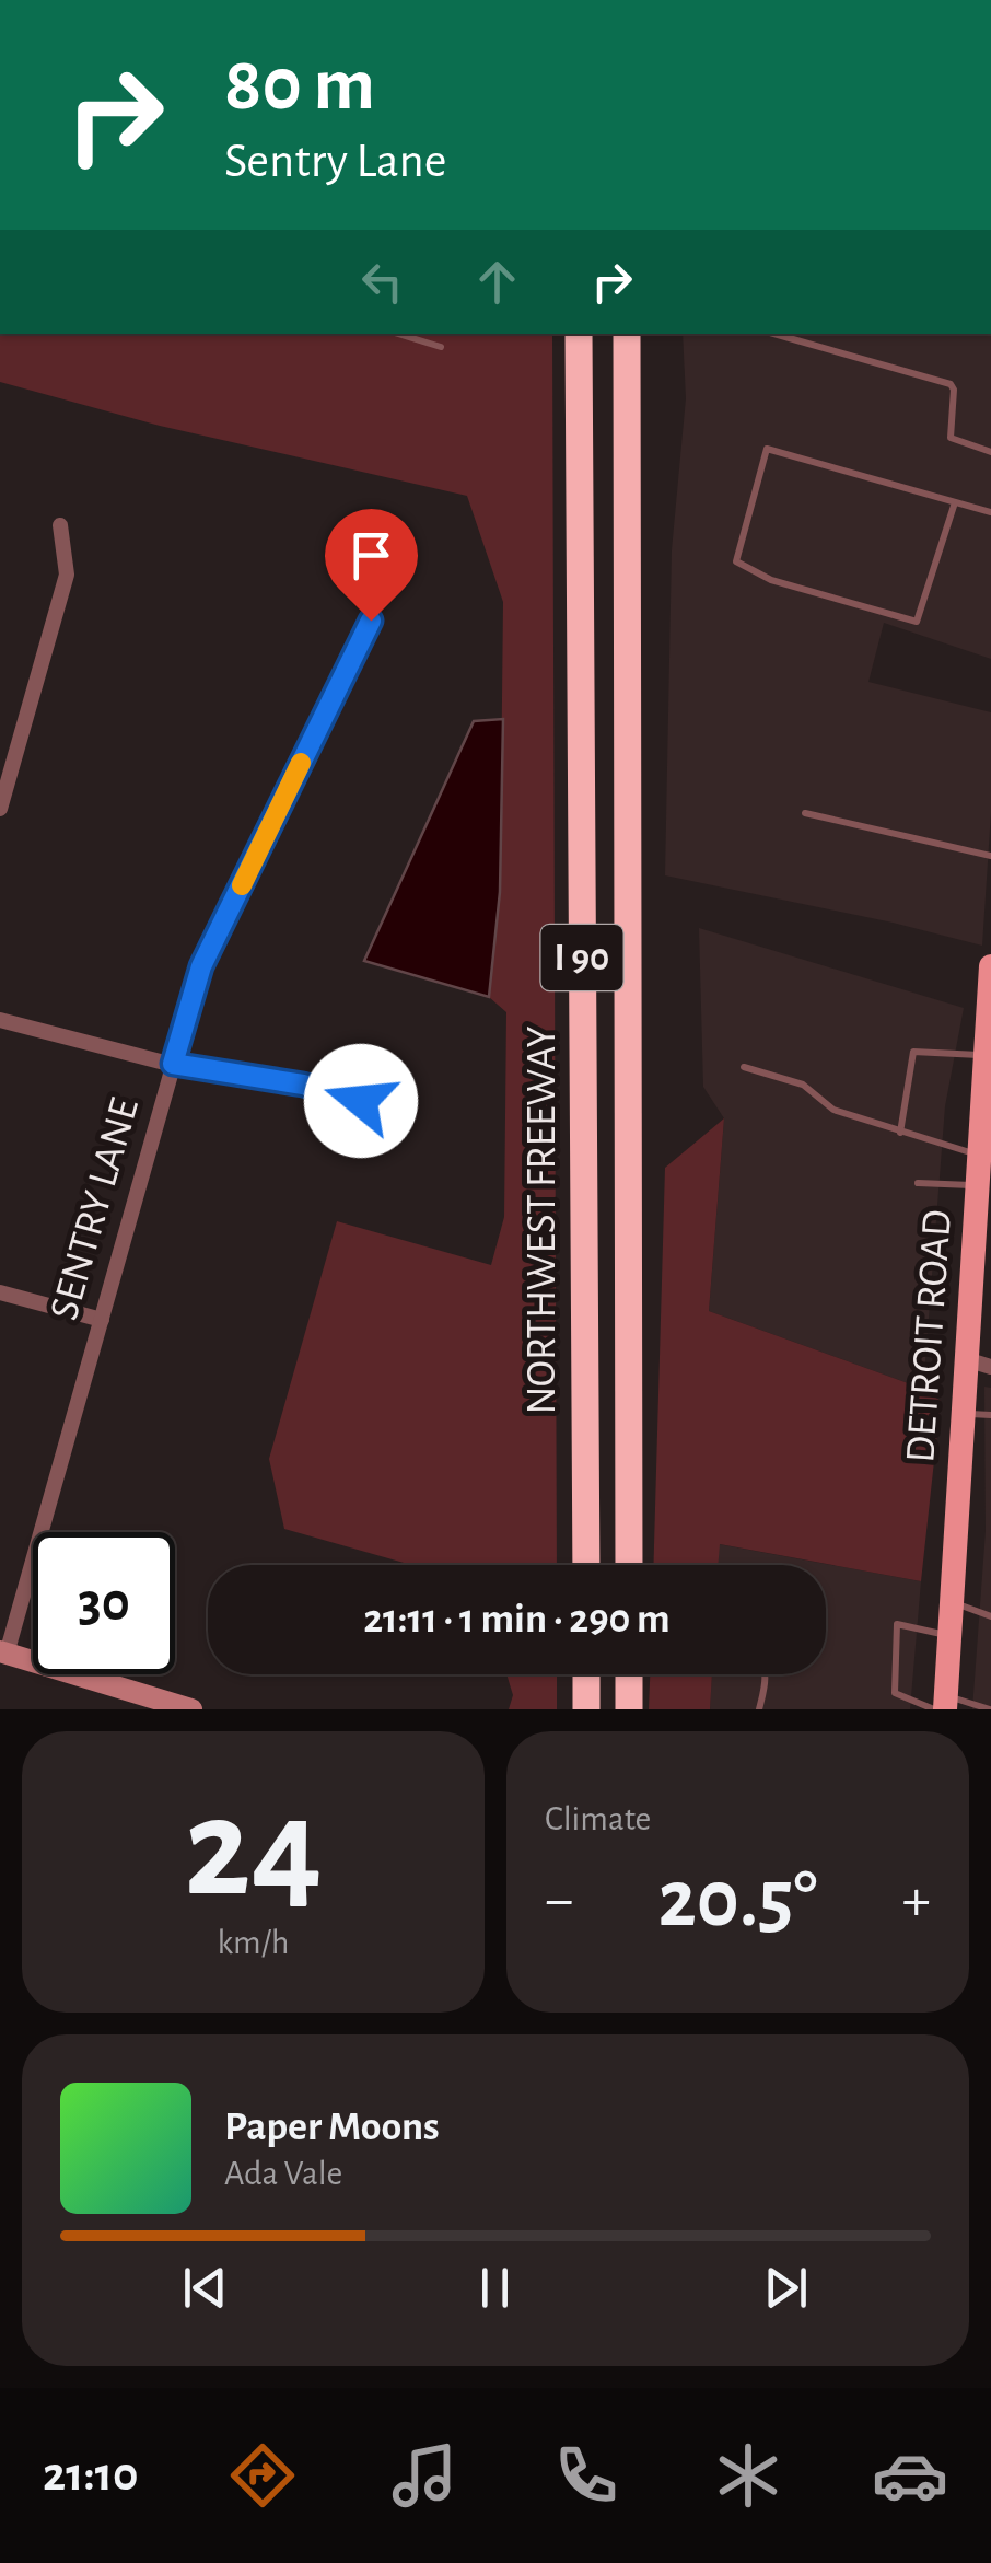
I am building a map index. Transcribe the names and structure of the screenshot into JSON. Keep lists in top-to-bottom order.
{
  "streets": {
    "highway": ["I 90", "NORTHWEST FREEWAY"],
    "main road": ["DETROIT ROAD"],
    "street": ["SENTRY LANE"]
  },
  "page": {
    "turn": ["80 m", "Sentry Lane"],
    "limit": "30",
    "trip": "21:11 · 1 min · 290 m",
    "tile": [
      ["24", "km/h"],
      "Climate"
    ],
    "heat": ["−", "20.5°", "+"],
    "song": ["Paper Moons", "Ada Vale"],
    "tabs": "21:10"
  }
}
